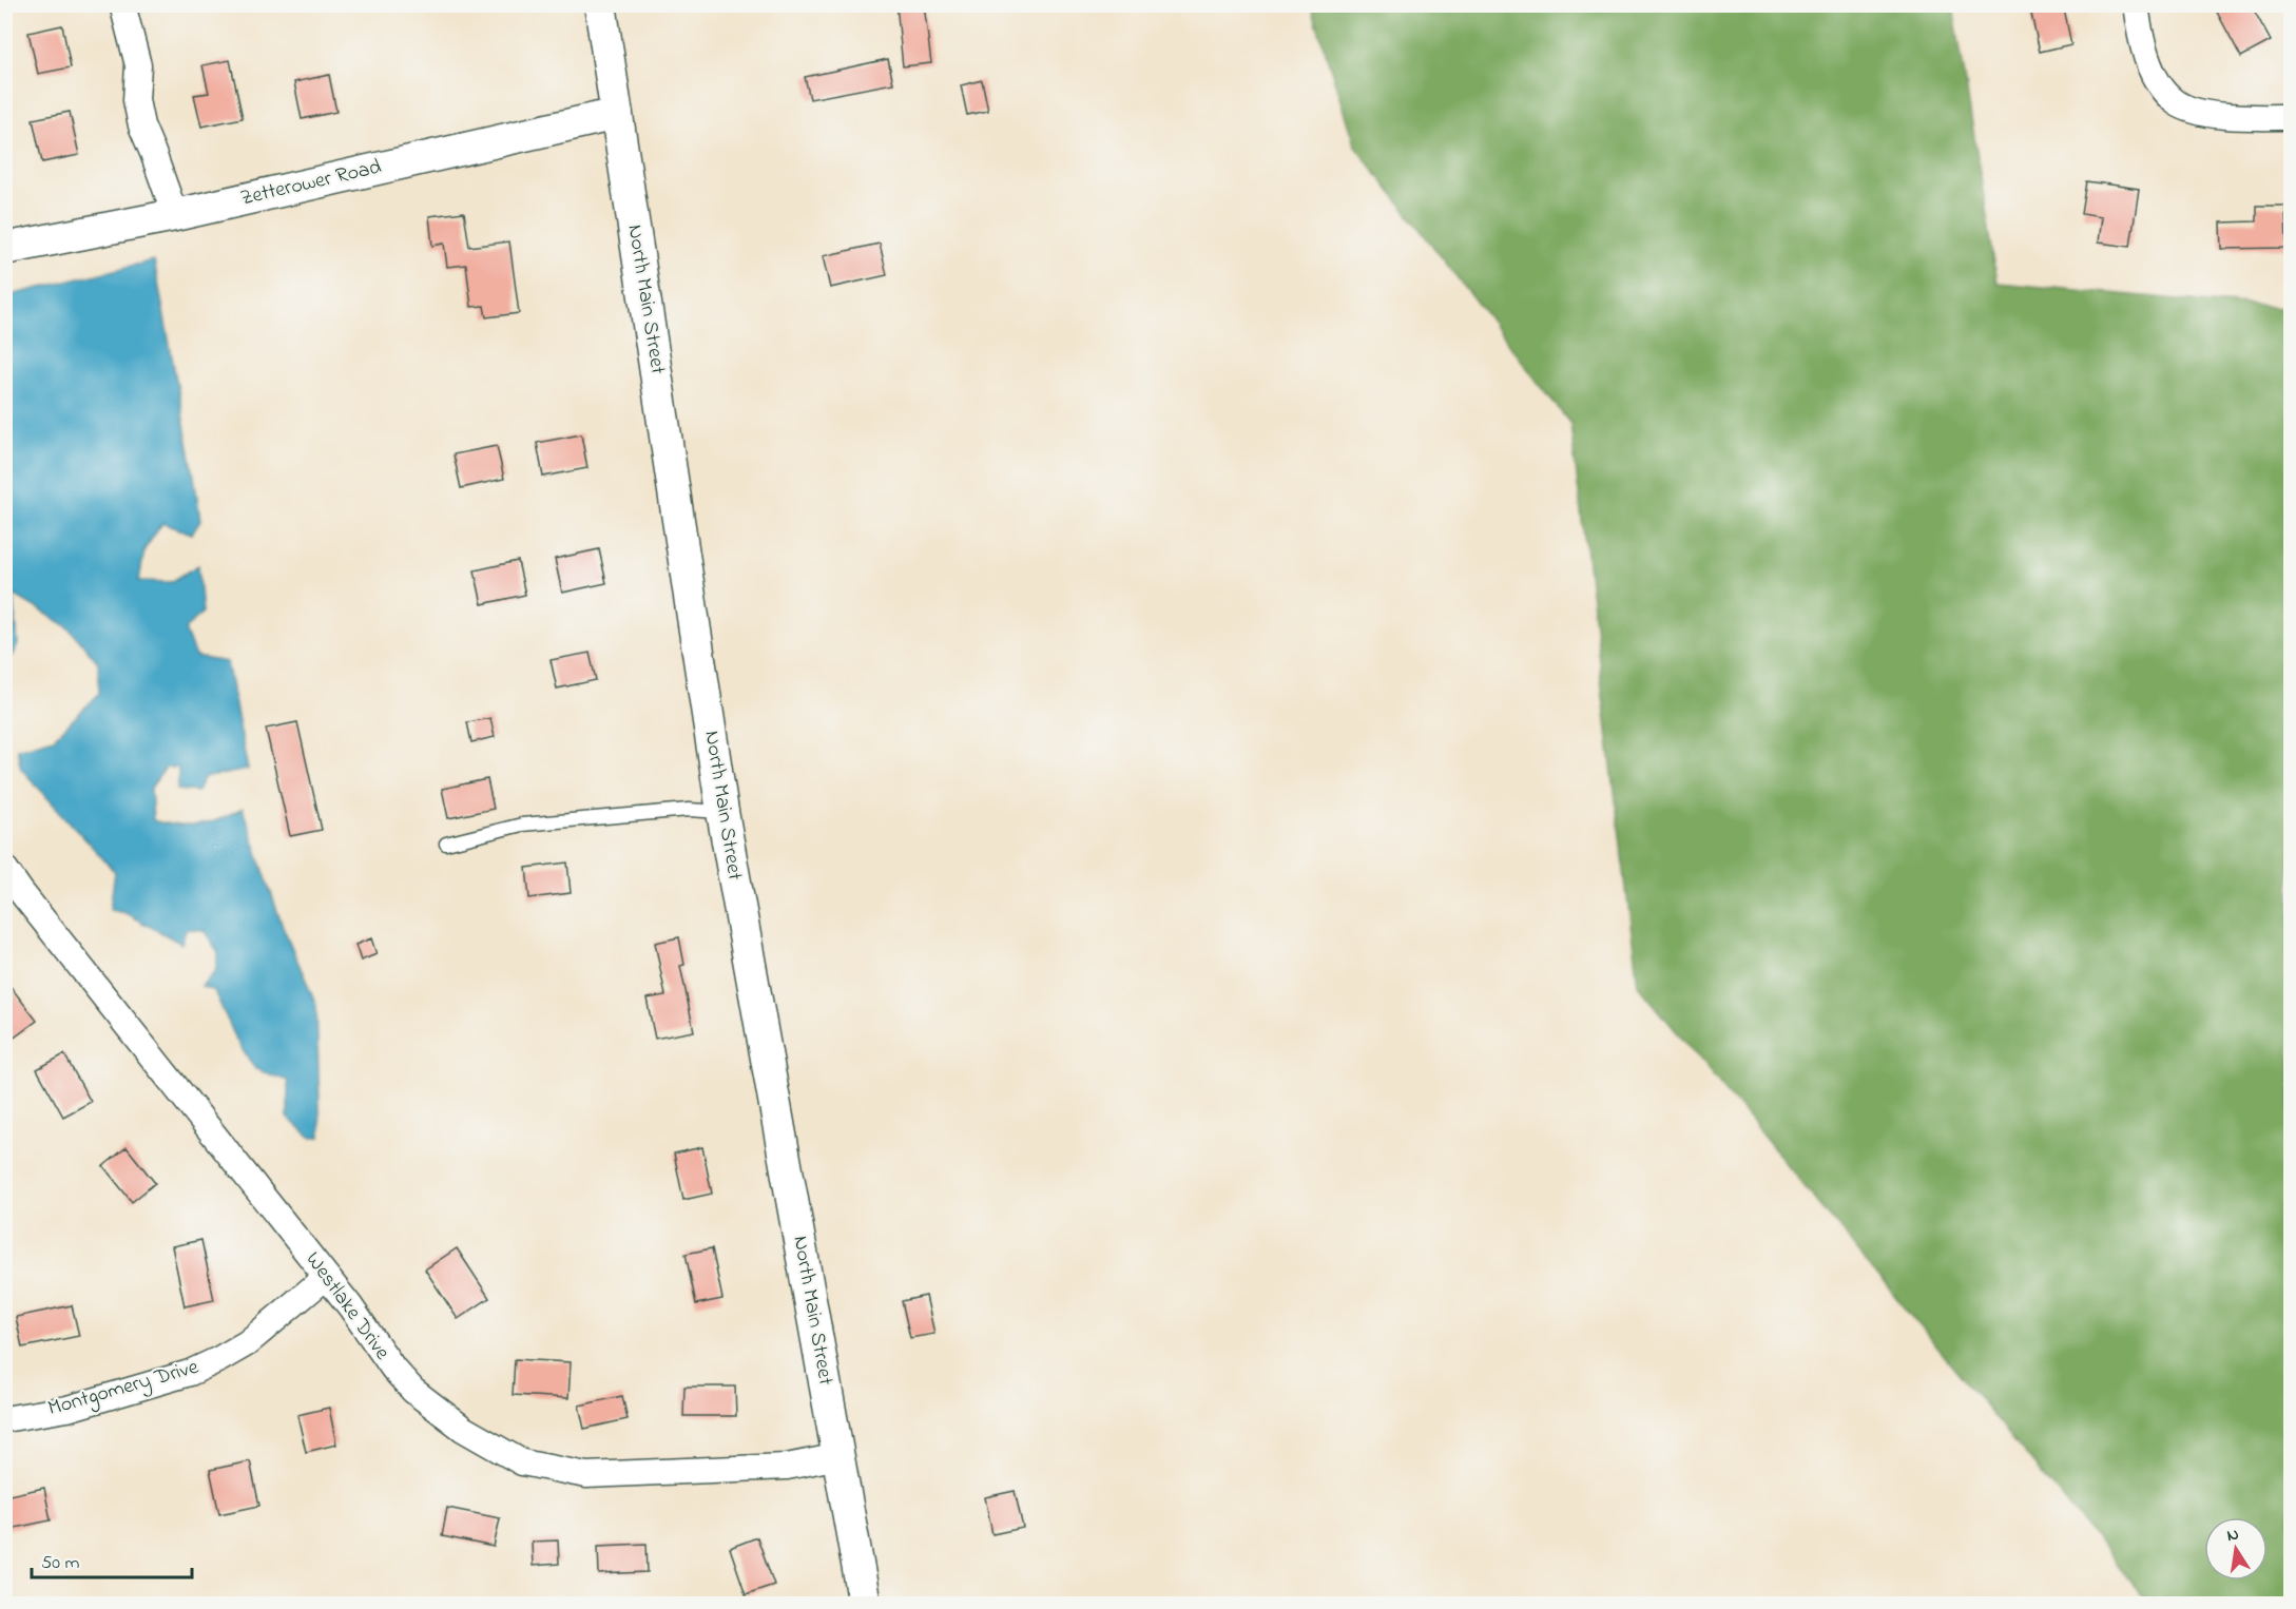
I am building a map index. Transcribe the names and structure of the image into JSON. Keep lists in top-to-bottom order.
{
  "streets": {
    "street": [
      "Zetterower Road",
      "North Main Street",
      "Westlake Drive",
      "Montgomery Drive"
    ]
  },
  "crossings": [
    ["Zetterower Road", "North Main Street"],
    ["North Main Street", "Westlake Drive"],
    ["Westlake Drive", "Montgomery Drive"]
  ],
  "scale_bar": "50 m",
  "north": "top"
}
